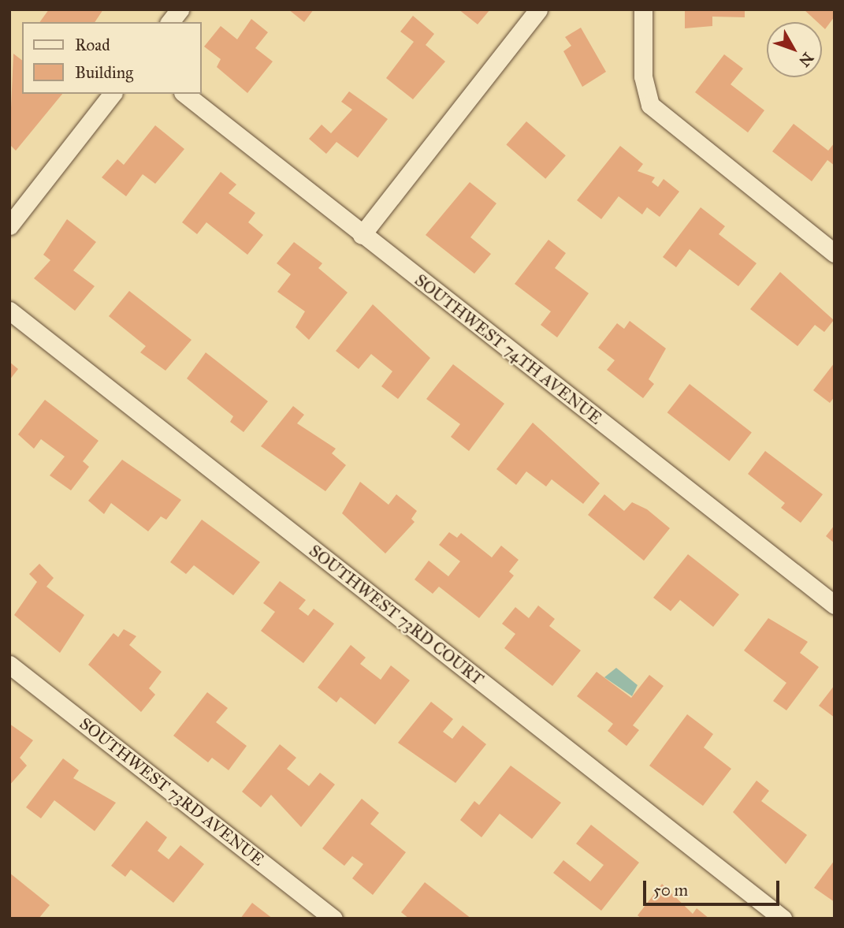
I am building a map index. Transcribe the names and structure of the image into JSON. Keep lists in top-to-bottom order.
{
  "streets": {
    "street": ["SOUTHWEST 74TH AVENUE", "SOUTHWEST 73RD COURT", "SOUTHWEST 73RD AVENUE"]
  },
  "legend": ["Road", "Building"],
  "scale_bar": "50 m",
  "north": "bottom right"
}
